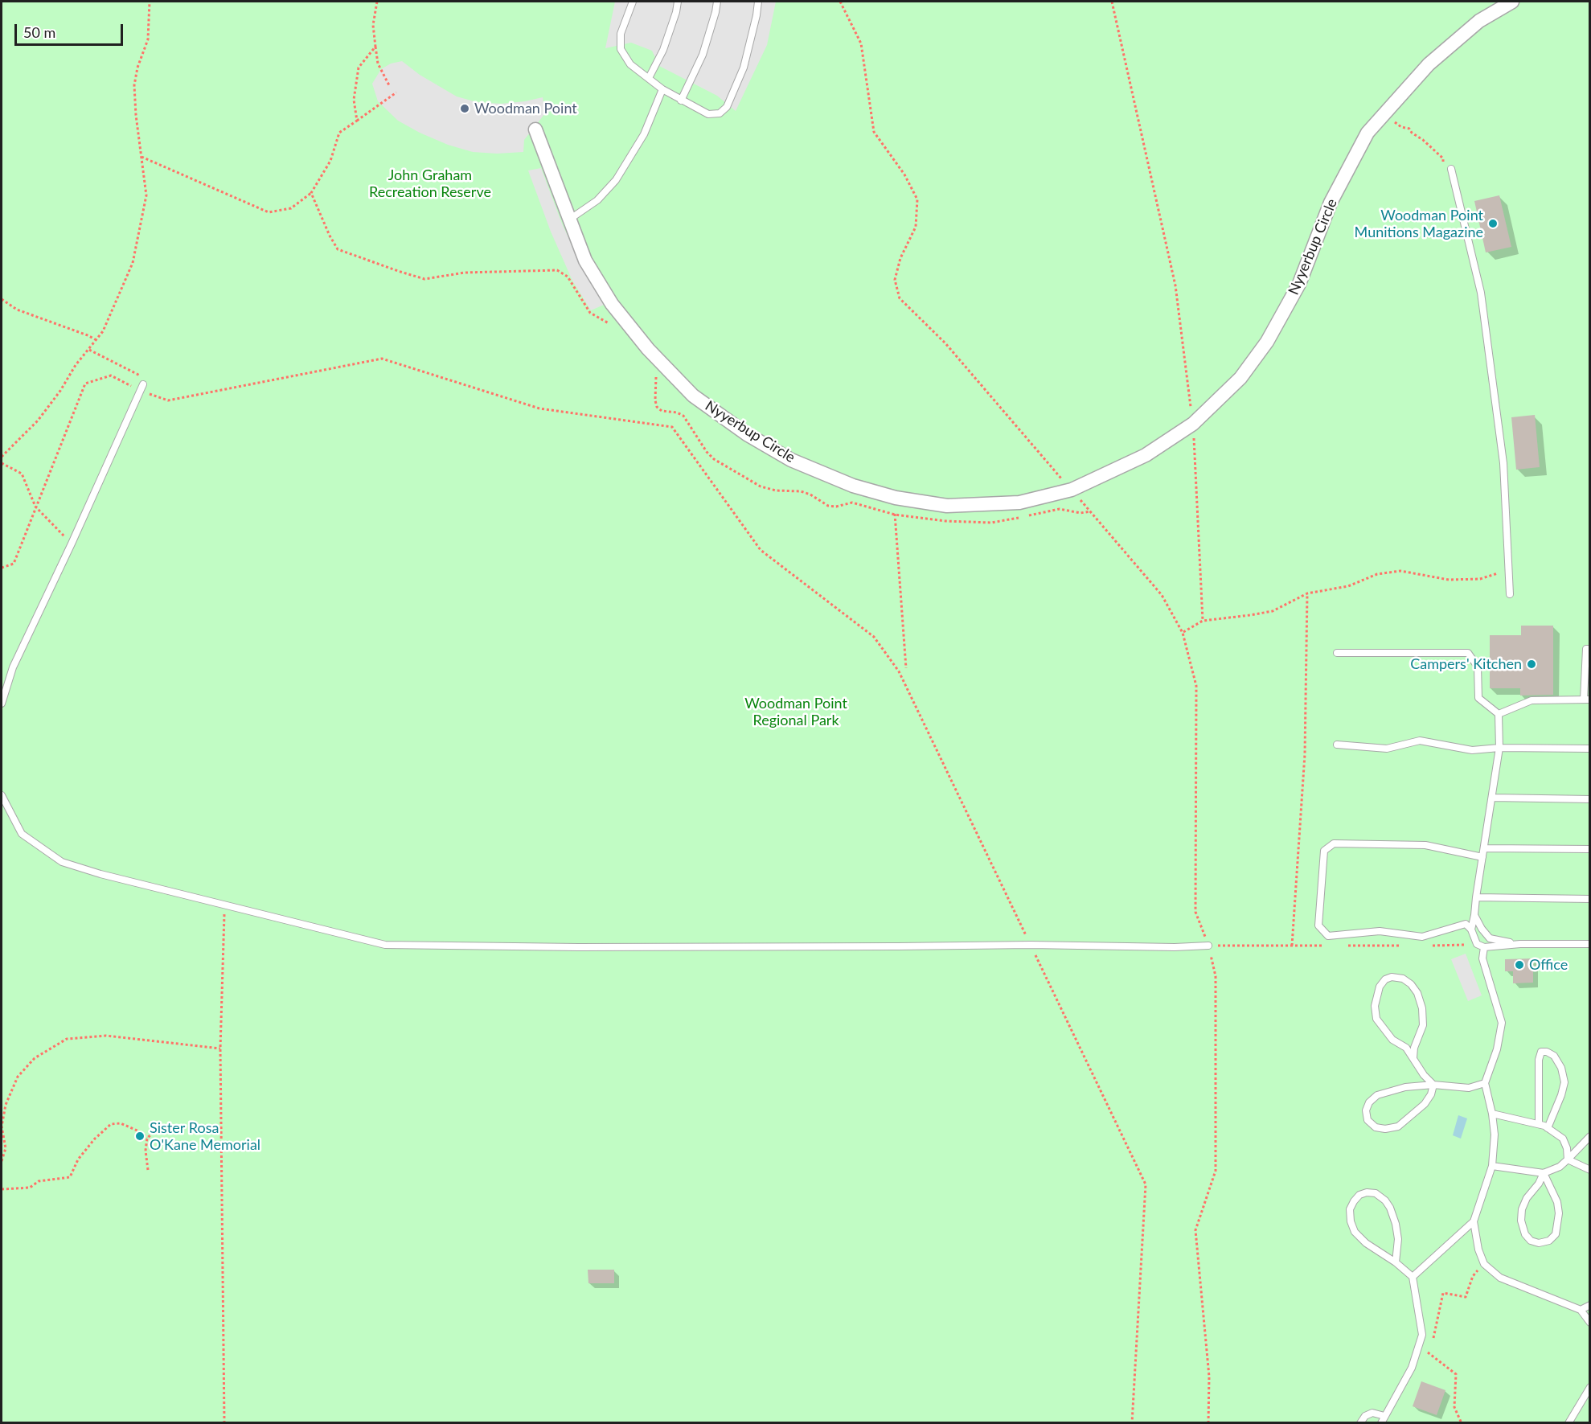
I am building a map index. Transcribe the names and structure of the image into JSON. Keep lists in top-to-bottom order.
{
  "streets": {
    "street": ["Nyyerbup Circle"]
  },
  "parks": ["John Graham Recreation Reserve", "Woodman Point Regional Park"],
  "places": [
    "Woodman Point",
    "Woodman Point Munitions Magazine",
    "Campers' Kitchen",
    "Office",
    "Sister Rosa O'Kane Memorial"
  ],
  "scale_bar": "50 m"
}
